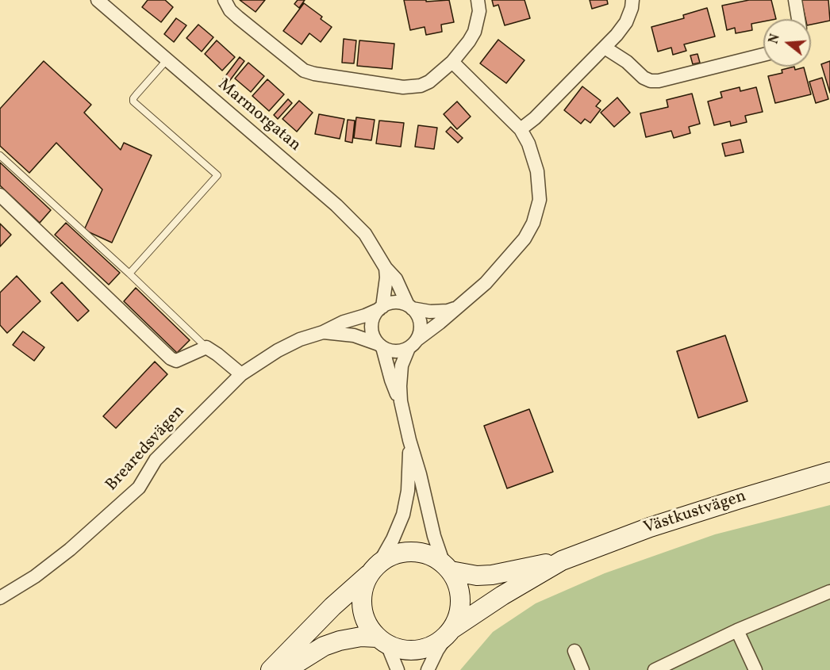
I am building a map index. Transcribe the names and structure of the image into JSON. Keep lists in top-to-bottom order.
{
  "streets": {
    "street": ["Marmorgatan", "Brearedsvägen", "Västkustvägen"]
  },
  "crossings": [
    ["Marmorgatan", "Brearedsvägen"]
  ],
  "north": "left"
}
